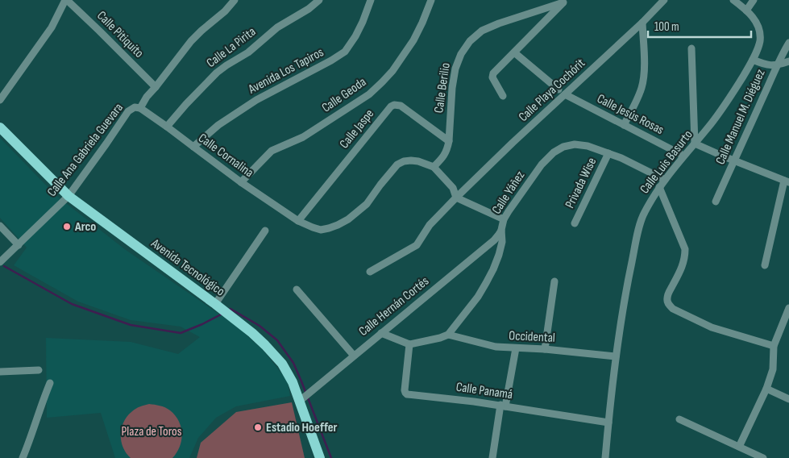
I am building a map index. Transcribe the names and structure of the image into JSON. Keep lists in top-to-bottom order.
{
  "streets": {
    "main road": ["Avenida Tecnológico"],
    "street": [
      "Calle Pitiquito",
      "Calle La Pirita",
      "Avenida Los Tapiros",
      "Calle Berilio",
      "Calle Playa Cochórit",
      "Calle Geoda",
      "Calle Jesús Rosas",
      "Calle Manuel M. Diéguez",
      "Calle Jaspe",
      "Calle Ana Gabriela Guevara",
      "Calle Cornalina",
      "Calle Luis Basurto",
      "Privada Wise",
      "Calle Yáñez",
      "Calle Hernán Cortés",
      "Occidental",
      "Calle Panamá"
    ]
  },
  "crossings": [
    ["Calle Pitiquito", "Calle Ana Gabriela Guevara"],
    ["Calle La Pirita", "Calle Cornalina"],
    ["Avenida Los Tapiros", "Calle Cornalina"],
    ["Calle Berilio", "Calle Jaspe"],
    ["Calle Berilio", "Calle Cornalina"],
    ["Calle Playa Cochórit", "Calle Jesús Rosas"],
    ["Calle Geoda", "Calle Cornalina"],
    ["Calle Jesús Rosas", "Calle Luis Basurto"],
    ["Calle Jaspe", "Calle Cornalina"],
    ["Calle Ana Gabriela Guevara", "Calle Cornalina"],
    ["Calle Ana Gabriela Guevara", "Avenida Tecnológico"],
    ["Calle Luis Basurto", "Calle Yáñez"],
    ["Calle Luis Basurto", "Occidental"],
    ["Calle Luis Basurto", "Calle Panamá"],
    ["Privada Wise", "Calle Yáñez"],
    ["Calle Yáñez", "Calle Hernán Cortés"],
    ["Calle Yáñez", "Occidental"],
    ["Avenida Tecnológico", "Calle Hernán Cortés"]
  ],
  "parks": ["Plaza de Toros"],
  "places": ["Arco", "Estadio Hoeffer"],
  "scale_bar": "100 m"
}
